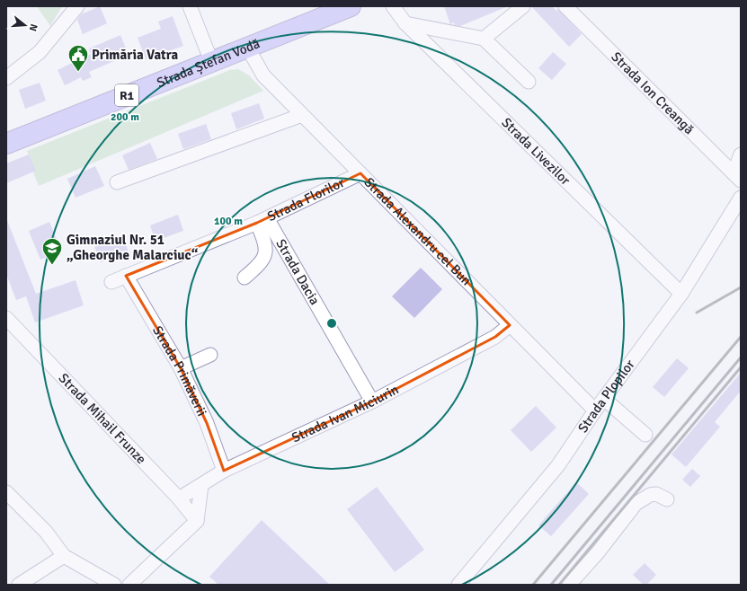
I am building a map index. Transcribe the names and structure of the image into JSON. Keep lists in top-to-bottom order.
{
  "streets": {
    "highway": ["Strada Ștefan Vodă", "R1"],
    "street": [
      "Strada Ion Creangă",
      "Strada Livezilor",
      "Strada Florilor",
      "Strada Alexandru cel Bun",
      "Strada Dacia",
      "Strada Primăverii",
      "Strada Plopilor",
      "Strada Ivan Miciurin",
      "Strada Mihail Frunze"
    ]
  },
  "crossings": [
    ["Strada Ștefan Vodă", "Strada Alexandru cel Bun"],
    ["Strada Livezilor", "Strada Plopilor"],
    ["Strada Florilor", "Strada Alexandru cel Bun"],
    ["Strada Florilor", "Strada Dacia"],
    ["Strada Florilor", "Strada Primăverii"],
    ["Strada Alexandru cel Bun", "Strada Plopilor"],
    ["Strada Alexandru cel Bun", "Strada Ivan Miciurin"],
    ["Strada Dacia", "Strada Ivan Miciurin"],
    ["Strada Primăverii", "Strada Ivan Miciurin"],
    ["Strada Ivan Miciurin", "Strada Mihail Frunze"]
  ],
  "places": {
    "public building": ["Primăria Vatra"],
    "school or university": ["Gimnaziul Nr. 51 „Gheorghe Malarciuc“"]
  },
  "north": "right",
  "rings": ["200 m", "100 m"]
}
